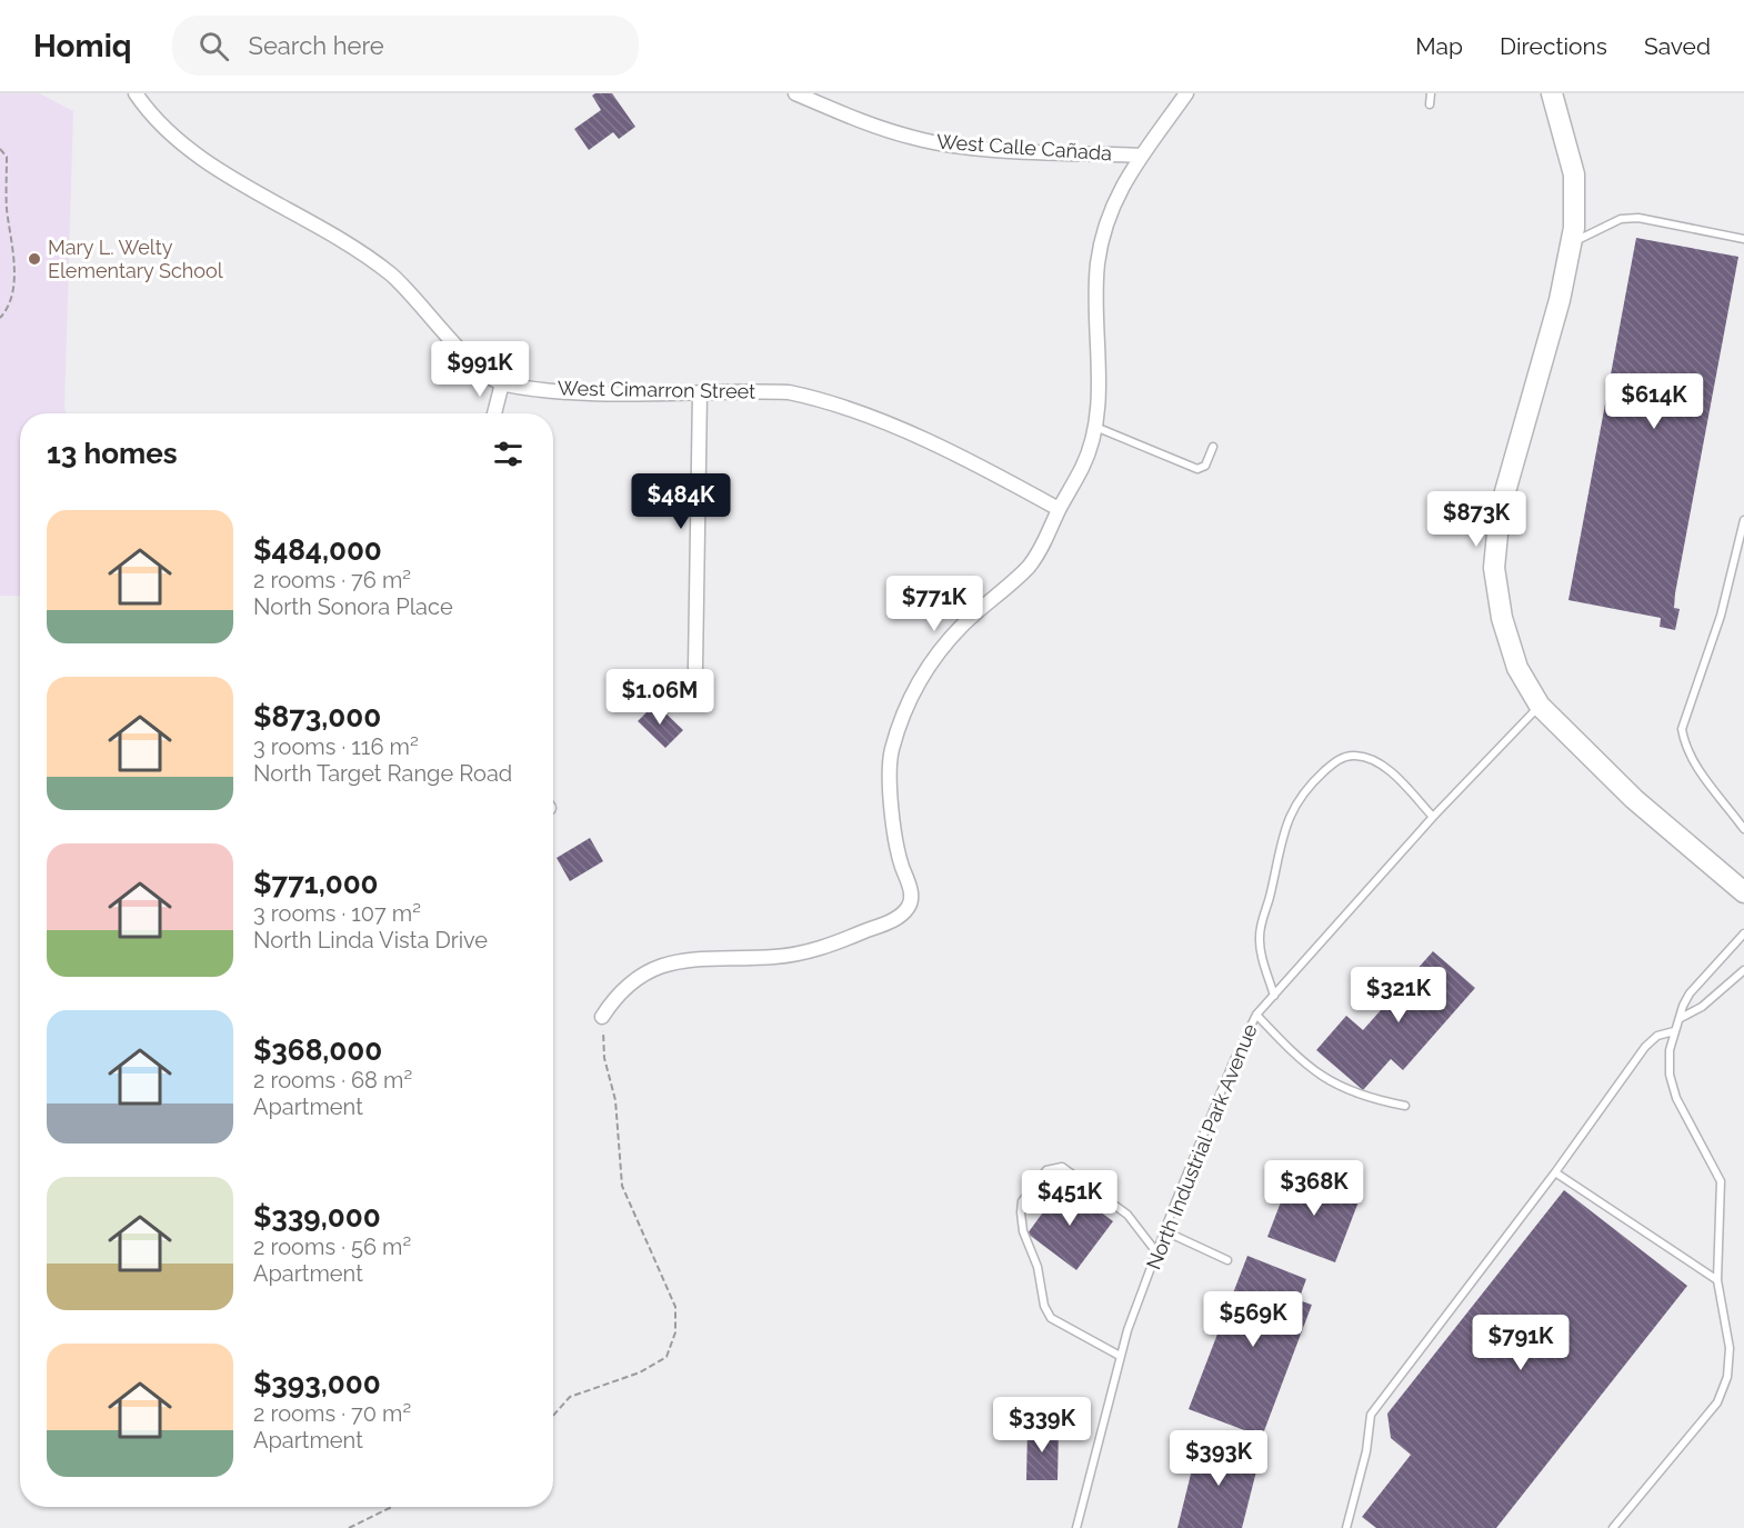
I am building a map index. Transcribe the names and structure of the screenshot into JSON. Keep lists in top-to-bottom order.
{
  "streets": {
    "street": ["West Calle Cañada", "West Cimarron Street"],
    "lane": ["North Industrial Park Avenue"]
  },
  "places": ["Mary L. Welty Elementary School"],
  "page": {
    "header": "Homiq",
    "search": "Search here",
    "nav": ["Map", "Directions", "Saved"],
    "price": [
      "$991K",
      "$614K",
      "$484K",
      "$873K",
      "$771K",
      "$1.06M",
      "$321K",
      "$368K",
      "$451K",
      "$569K",
      "$791K",
      "$339K",
      "$393K"
    ],
    "heading": "13 homes",
    "list": [
      {
        "name": "$484,000",
        "note": "2 rooms · 76 m² · North Sonora Place"
      },
      {
        "name": "$873,000",
        "note": "3 rooms · 116 m² · North Target Range Road"
      },
      {
        "name": "$771,000",
        "note": "3 rooms · 107 m² · North Linda Vista Drive"
      },
      {
        "name": "$368,000",
        "note": "2 rooms · 68 m² · Apartment"
      },
      {
        "name": "$339,000",
        "note": "2 rooms · 56 m² · Apartment"
      },
      {
        "name": "$393,000",
        "note": "2 rooms · 70 m² · Apartment"
      }
    ]
  }
}
